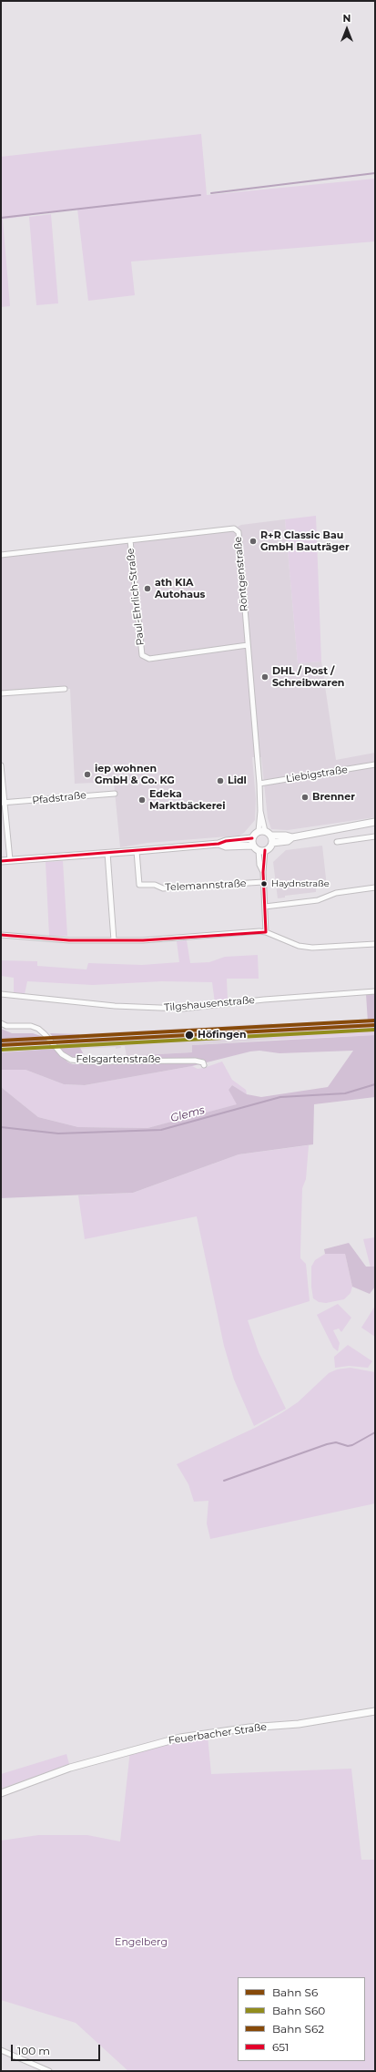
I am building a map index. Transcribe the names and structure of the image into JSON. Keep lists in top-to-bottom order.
{
  "streets": {
    "street": [
      "Röntgenstraße",
      "Paul-Ehrlich-Straße",
      "Liebigstraße",
      "Pfadstraße",
      "Telemannstraße",
      "Tilgshausenstraße",
      "Felsgartenstraße",
      "Feuerbacher Straße"
    ]
  },
  "crossings": [
    ["Röntgenstraße", "Paul-Ehrlich-Straße"],
    ["Röntgenstraße", "Liebigstraße"]
  ],
  "water": ["Glems"],
  "parks": ["Engelberg"],
  "places": [
    "R+R Classic Bau GmbH Bauträger",
    "ath KIA Autohaus",
    "DHL / Post / Schreibwaren",
    "iep wohnen GmbH & Co. KG",
    "Lidl",
    "Brenner",
    "Edeka Marktbäckerei",
    "Haydnstraße",
    "Höfingen"
  ],
  "lines": [
    "transit line 651",
    "rail line S62",
    "rail line S6",
    "rail line S60"
  ],
  "legend": [
    "Bahn S6",
    "Bahn S60",
    "Bahn S62",
    "651"
  ],
  "scale_bar": "100 m",
  "north": "top"
}
